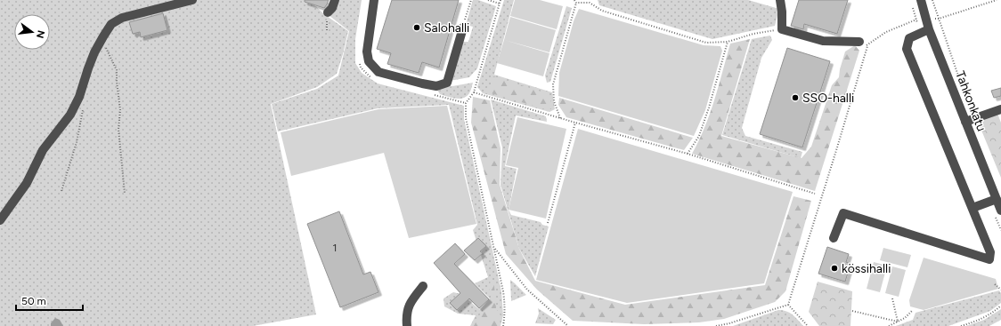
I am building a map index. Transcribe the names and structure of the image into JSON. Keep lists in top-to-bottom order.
{
  "streets": {
    "street": ["Tahkonkatu"]
  },
  "places": ["Salohalli", "SSO-halli", "kössihalli"],
  "house_numbers": ["1"],
  "scale_bar": "50 m",
  "north": "right"
}
